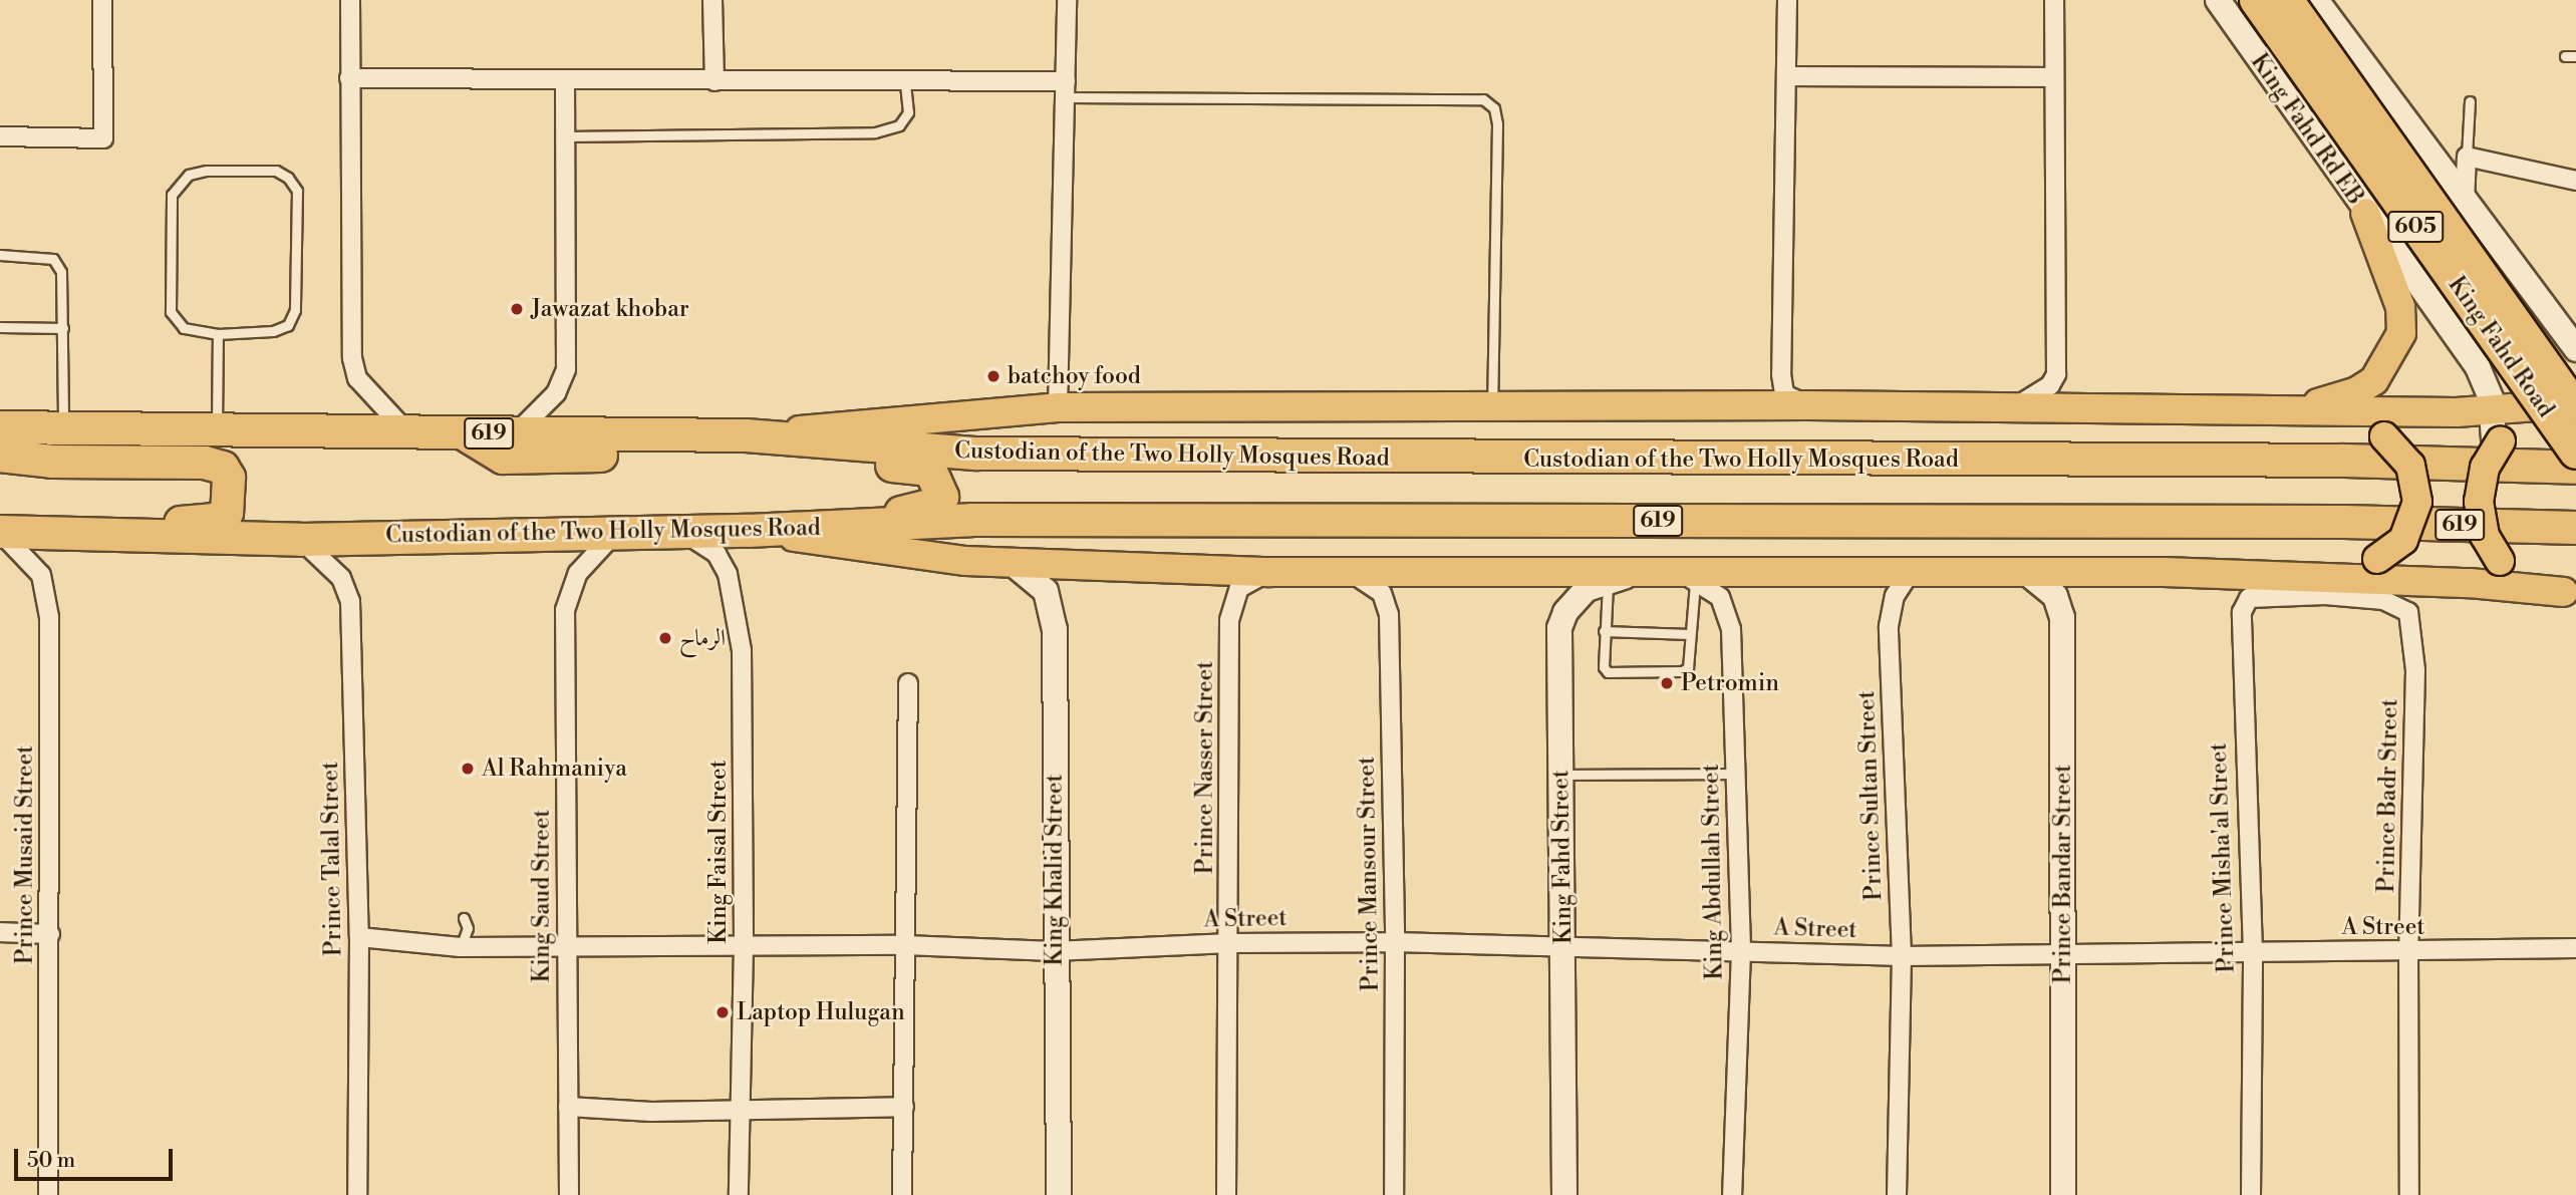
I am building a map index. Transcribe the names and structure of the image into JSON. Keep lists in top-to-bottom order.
{
  "streets": {
    "highway": [
      "605",
      "King Fahd Road",
      "619",
      "Custodian of the Two Holly Mosques Road"
    ],
    "street": [
      "King Fahd Rd EB",
      "Prince Nasser Street",
      "Prince Sultan Street",
      "Prince Badr Street",
      "King Faisal Street",
      "Prince Musaid Street",
      "King Fahd Street",
      "Prince Misha'al Street",
      "Prince Talal Street",
      "King Khalid Street",
      "King Abdullah Street",
      "Prince Mansour Street",
      "Prince Bandar Street",
      "King Saud Street",
      "A Street"
    ]
  },
  "crossings": [
    ["Custodian of the Two Holly Mosques Road", "King Faisal Street"],
    ["Custodian of the Two Holly Mosques Road", "Prince Musaid Street"],
    ["Custodian of the Two Holly Mosques Road", "Prince Talal Street"],
    ["Custodian of the Two Holly Mosques Road", "King Saud Street"],
    ["Prince Nasser Street", "A Street"],
    ["Prince Sultan Street", "A Street"],
    ["Prince Badr Street", "Prince Misha'al Street"],
    ["Prince Badr Street", "A Street"],
    ["King Faisal Street", "A Street"],
    ["King Fahd Street", "A Street"],
    ["Prince Misha'al Street", "A Street"],
    ["Prince Talal Street", "A Street"],
    ["King Khalid Street", "A Street"],
    ["King Abdullah Street", "A Street"],
    ["Prince Mansour Street", "A Street"],
    ["Prince Bandar Street", "A Street"],
    ["King Saud Street", "A Street"]
  ],
  "places": [
    "Jawazat khobar",
    "batchoy food",
    "الرماح",
    "Petromin",
    "Al Rahmaniya",
    "Laptop Hulugan"
  ],
  "scale_bar": "50 m"
}
